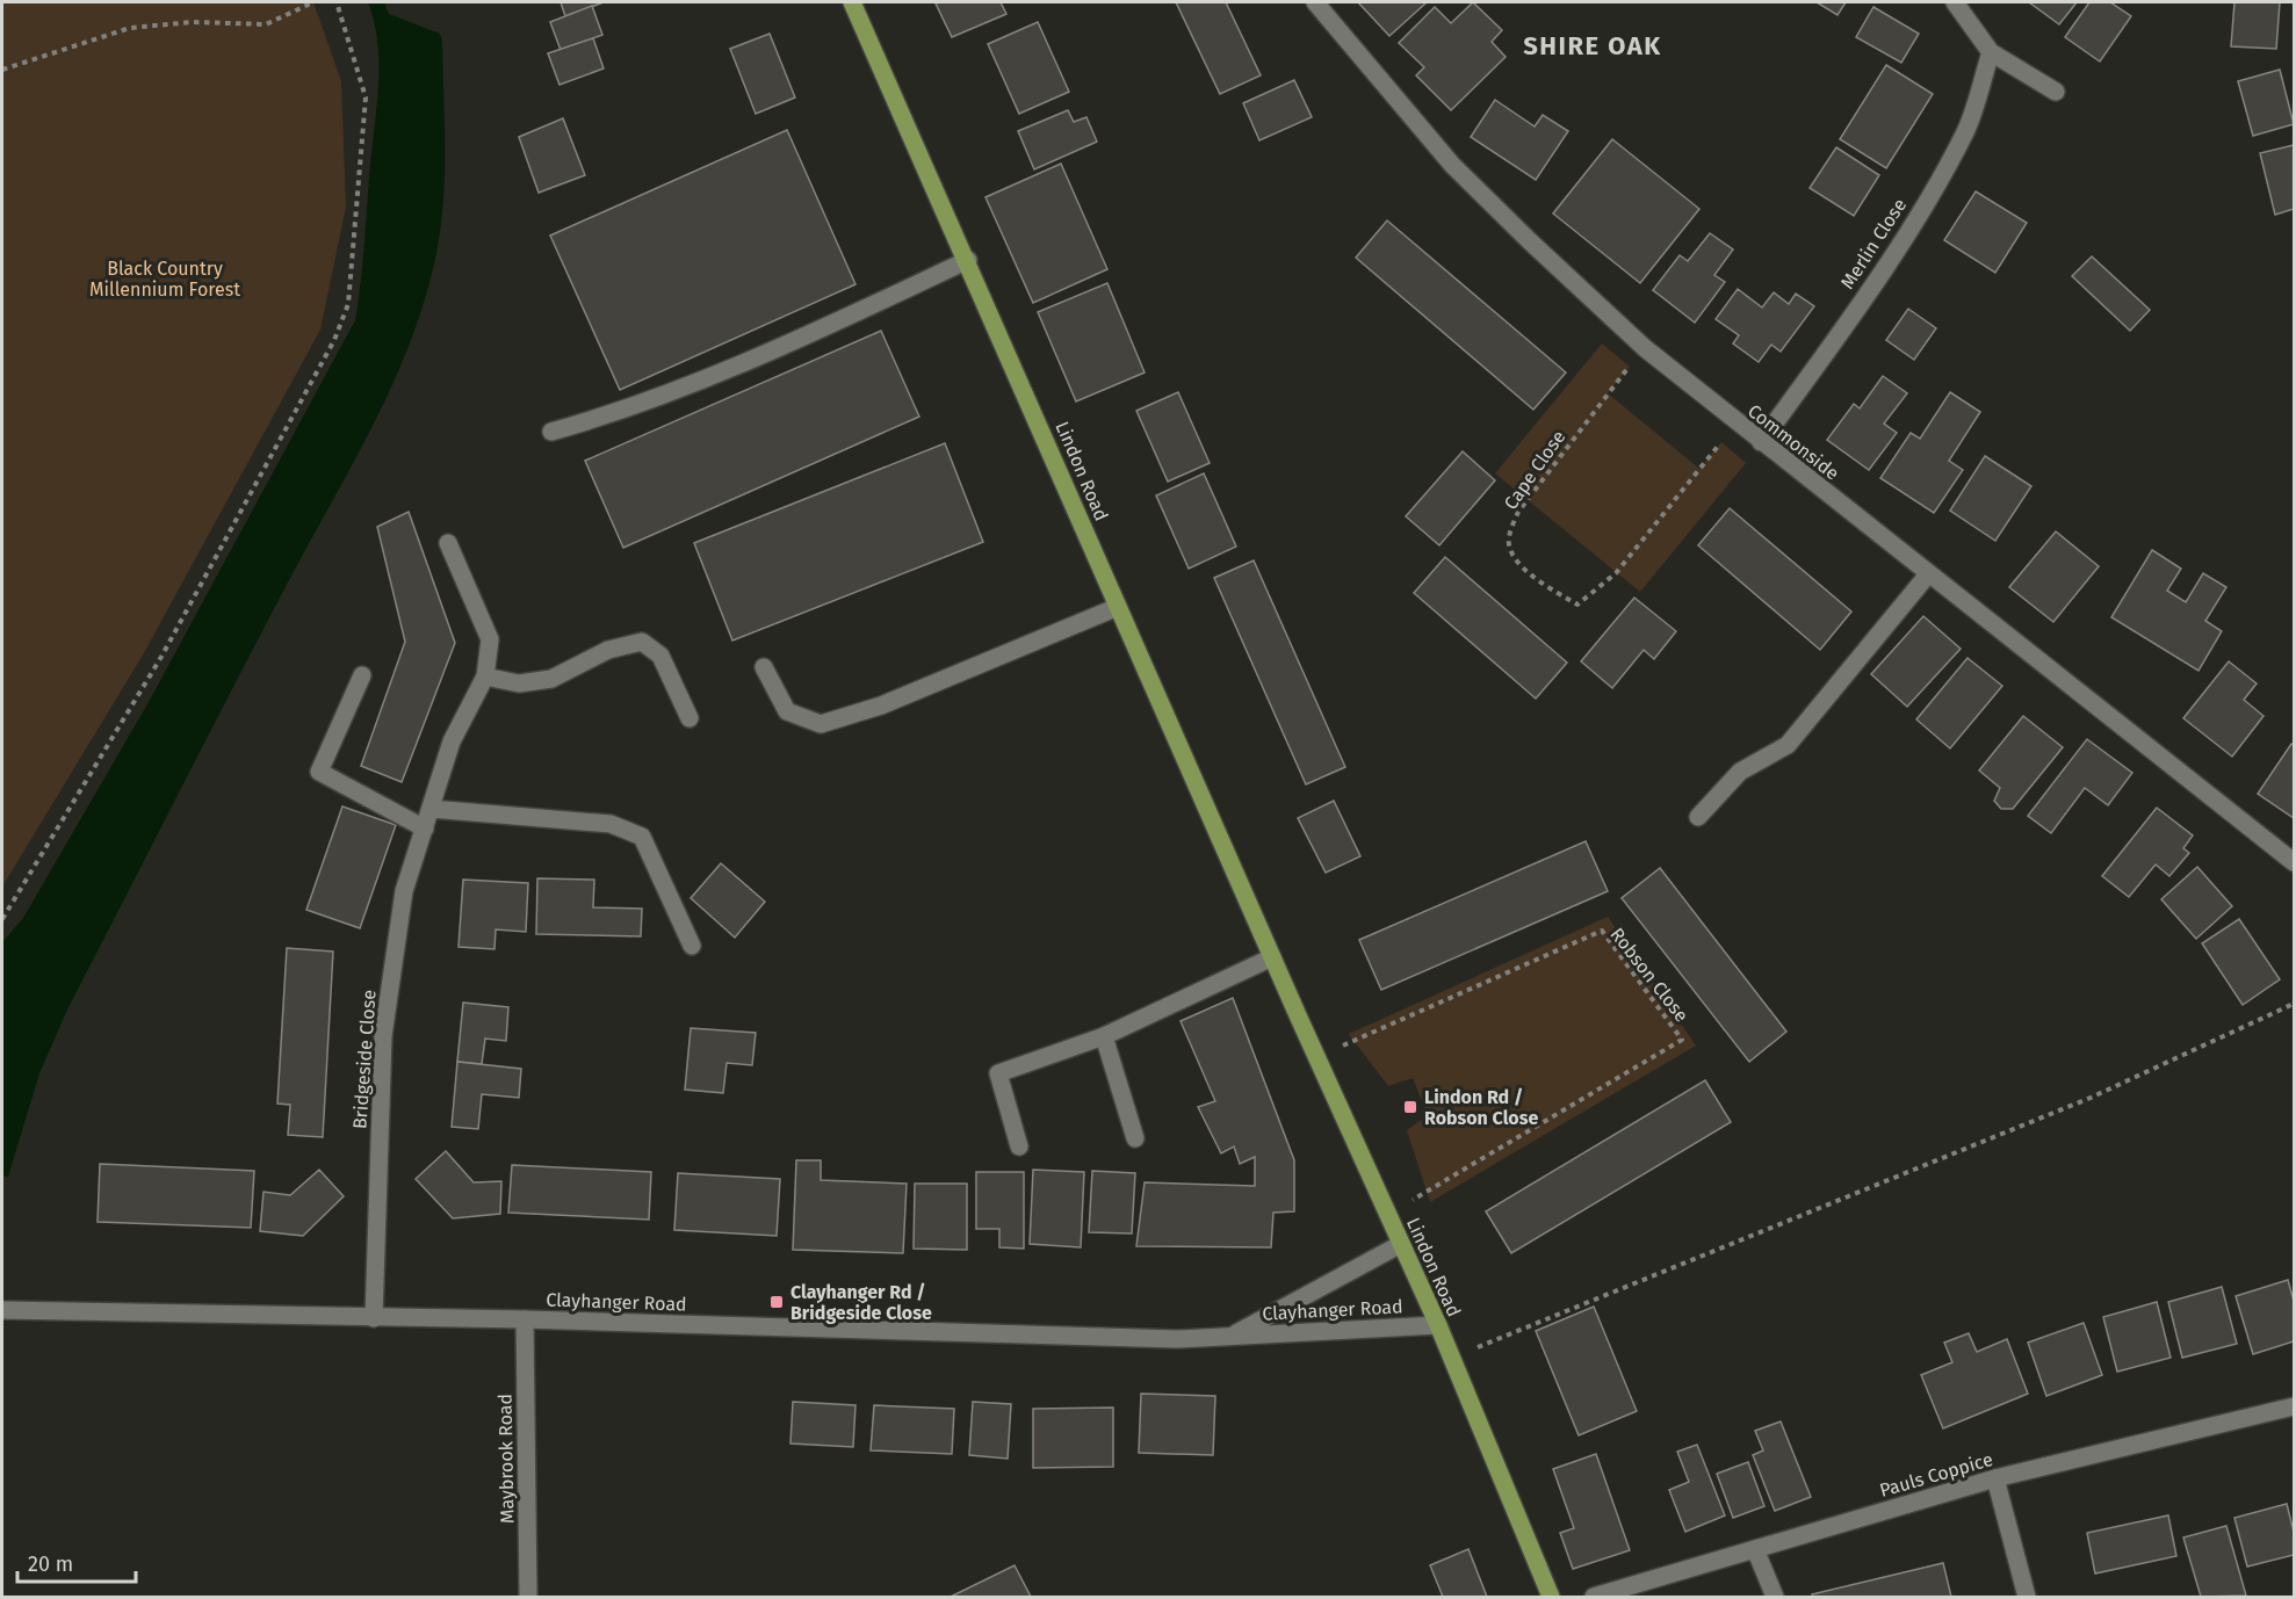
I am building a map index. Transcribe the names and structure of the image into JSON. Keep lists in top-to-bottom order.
{
  "streets": {
    "main road": ["Lindon Road"],
    "street": [
      "Merlin Close",
      "Commonside",
      "Bridgeside Close",
      "Clayhanger Road",
      "Maybrook Road",
      "Pauls Coppice"
    ],
    "path": ["Cape Close", "Robson Close"]
  },
  "crossings": [
    ["Merlin Close", "Commonside"],
    ["Commonside", "Cape Close"],
    ["Lindon Road", "Robson Close"],
    ["Lindon Road", "Clayhanger Road"],
    ["Bridgeside Close", "Clayhanger Road"],
    ["Clayhanger Road", "Maybrook Road"]
  ],
  "districts": ["SHIRE OAK"],
  "parks": ["Black Country Millennium Forest"],
  "places": {
    "transit": ["Lindon Rd / Robson Close", "Clayhanger Rd / Bridgeside Close"]
  },
  "scale_bar": "20 m"
}
